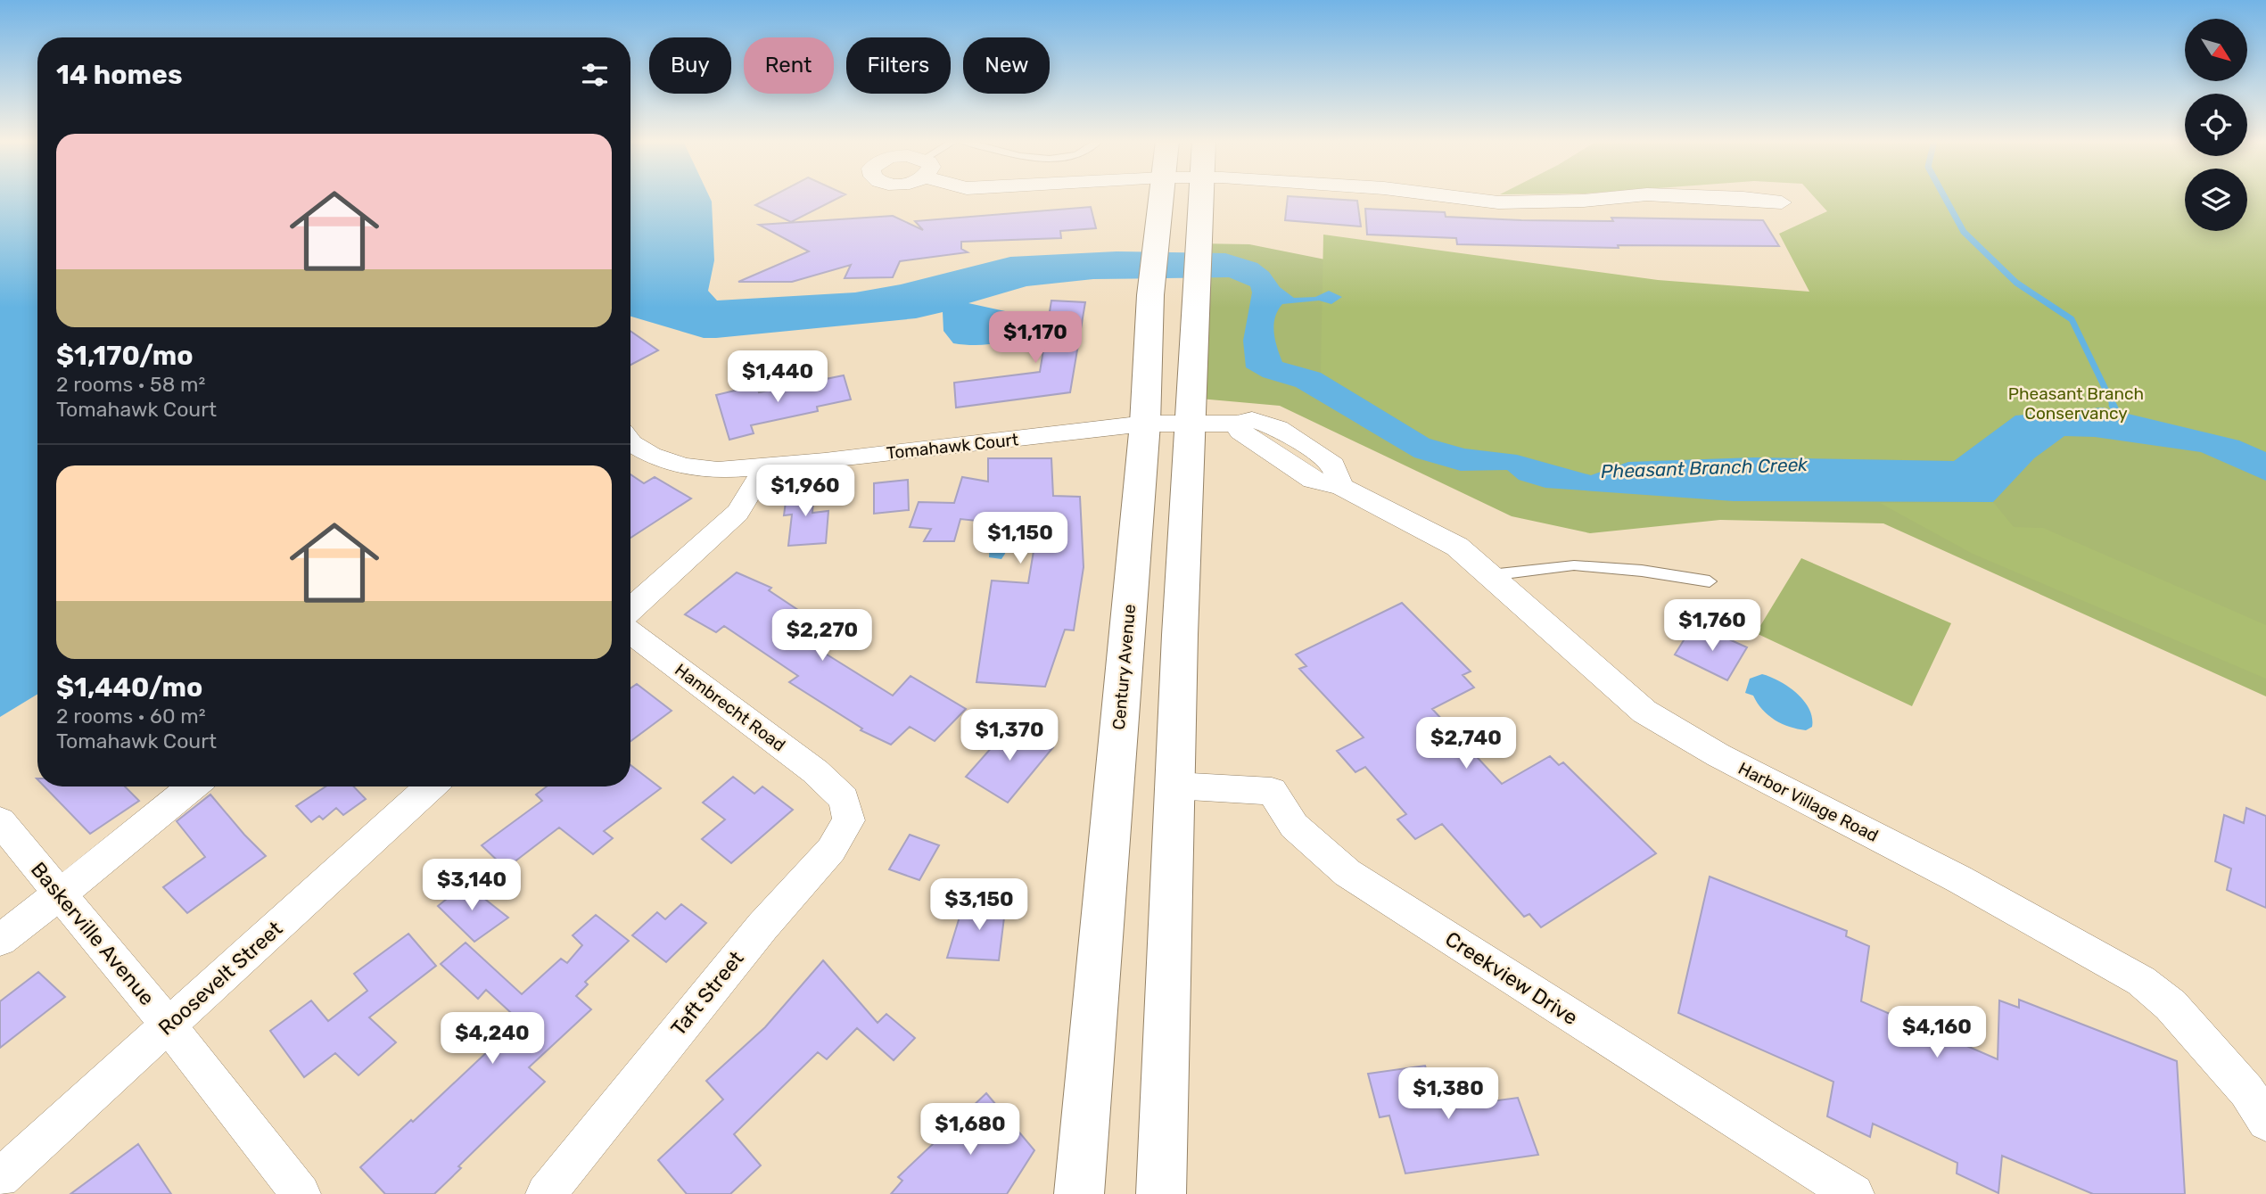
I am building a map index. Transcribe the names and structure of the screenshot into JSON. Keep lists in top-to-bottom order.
{
  "streets": {
    "main road": ["Century Avenue"],
    "street": [
      "Tomahawk Court",
      "Hambrecht Road",
      "Harbor Village Road",
      "Baskerville Avenue",
      "Roosevelt Street",
      "Creekview Drive",
      "Taft Street"
    ]
  },
  "crossings": [
    ["Tomahawk Court", "Century Avenue"],
    ["Hambrecht Road", "Taft Street"],
    ["Baskerville Avenue", "Roosevelt Street"]
  ],
  "water": ["Pheasant Branch Creek"],
  "parks": ["Pheasant Branch Conservancy"],
  "north": "bottom right",
  "page": {
    "chip": [
      "Buy",
      "Rent",
      "Filters",
      "New"
    ],
    "heading": "14 homes",
    "list": [
      {
        "name": "$1,170/mo",
        "note": "2 rooms · 58 m² · Tomahawk Court"
      },
      {
        "name": "$1,440/mo",
        "note": "2 rooms · 60 m² · Tomahawk Court"
      }
    ],
    "price": [
      "$1,170",
      "$1,440",
      "$1,960",
      "$1,150",
      "$1,760",
      "$2,270",
      "$1,370",
      "$2,740",
      "$3,140",
      "$3,150",
      "$4,160",
      "$4,240",
      "$1,380",
      "$1,680"
    ]
  }
}
